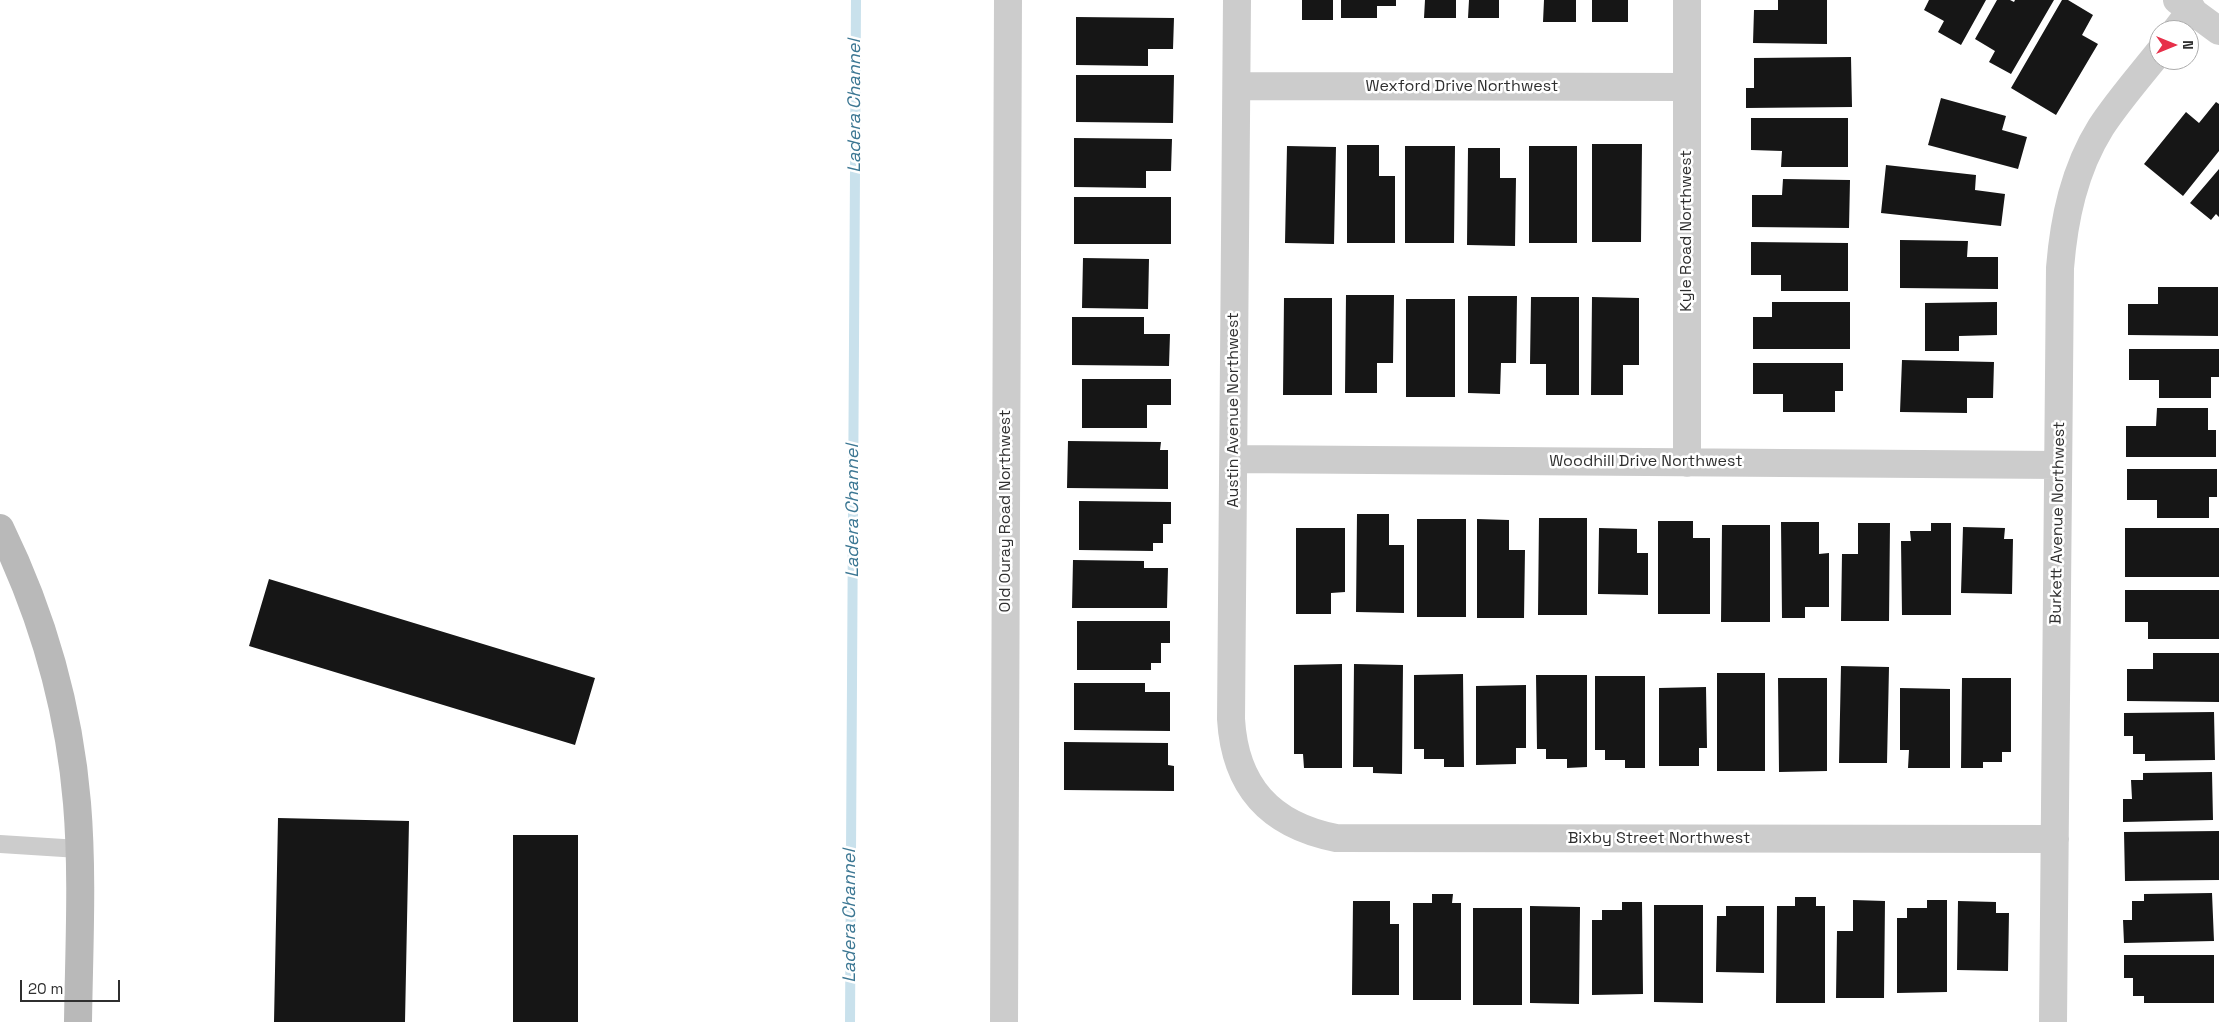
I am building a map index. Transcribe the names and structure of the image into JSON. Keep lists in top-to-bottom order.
{
  "streets": {
    "street": [
      "Wexford Drive Northwest",
      "Kyle Road Northwest",
      "Austin Avenue Northwest",
      "Woodhill Drive Northwest",
      "Old Ouray Road Northwest",
      "Burkett Avenue Northwest",
      "Bixby Street Northwest"
    ]
  },
  "crossings": [
    ["Wexford Drive Northwest", "Kyle Road Northwest"],
    ["Wexford Drive Northwest", "Austin Avenue Northwest"],
    ["Kyle Road Northwest", "Woodhill Drive Northwest"],
    ["Austin Avenue Northwest", "Woodhill Drive Northwest"],
    ["Austin Avenue Northwest", "Bixby Street Northwest"],
    ["Woodhill Drive Northwest", "Burkett Avenue Northwest"],
    ["Burkett Avenue Northwest", "Bixby Street Northwest"]
  ],
  "water": ["Ladera Channel"],
  "scale_bar": "20 m",
  "north": "right"
}
